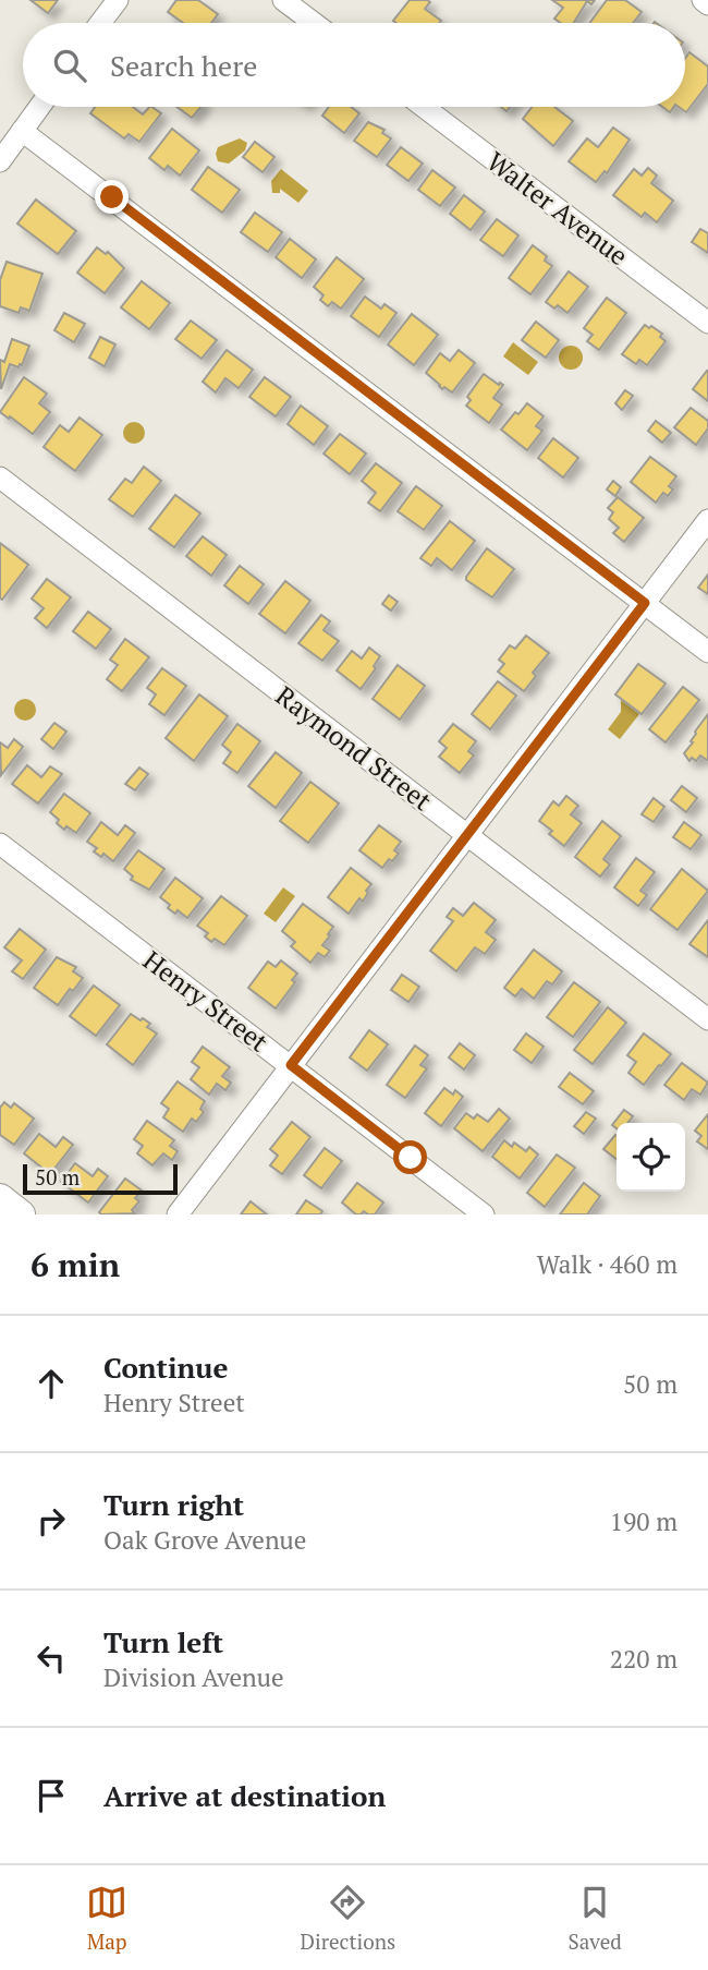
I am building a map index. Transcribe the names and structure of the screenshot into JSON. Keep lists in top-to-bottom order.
{
  "streets": {
    "street": ["Walter Avenue", "Raymond Street", "Henry Street"]
  },
  "scale_bar": "50 m",
  "page": {
    "search": "Search here",
    "scale": "50 m",
    "heading": ["6 min", "Walk · 460 m"],
    "list": [
      ["Continue", "Henry Street", "50 m"],
      ["Turn right", "Oak Grove Avenue", "190 m"],
      ["Turn left", "Division Avenue", "220 m"],
      "Arrive at destination"
    ],
    "nav": ["Map", "Directions", "Saved"]
  }
}
